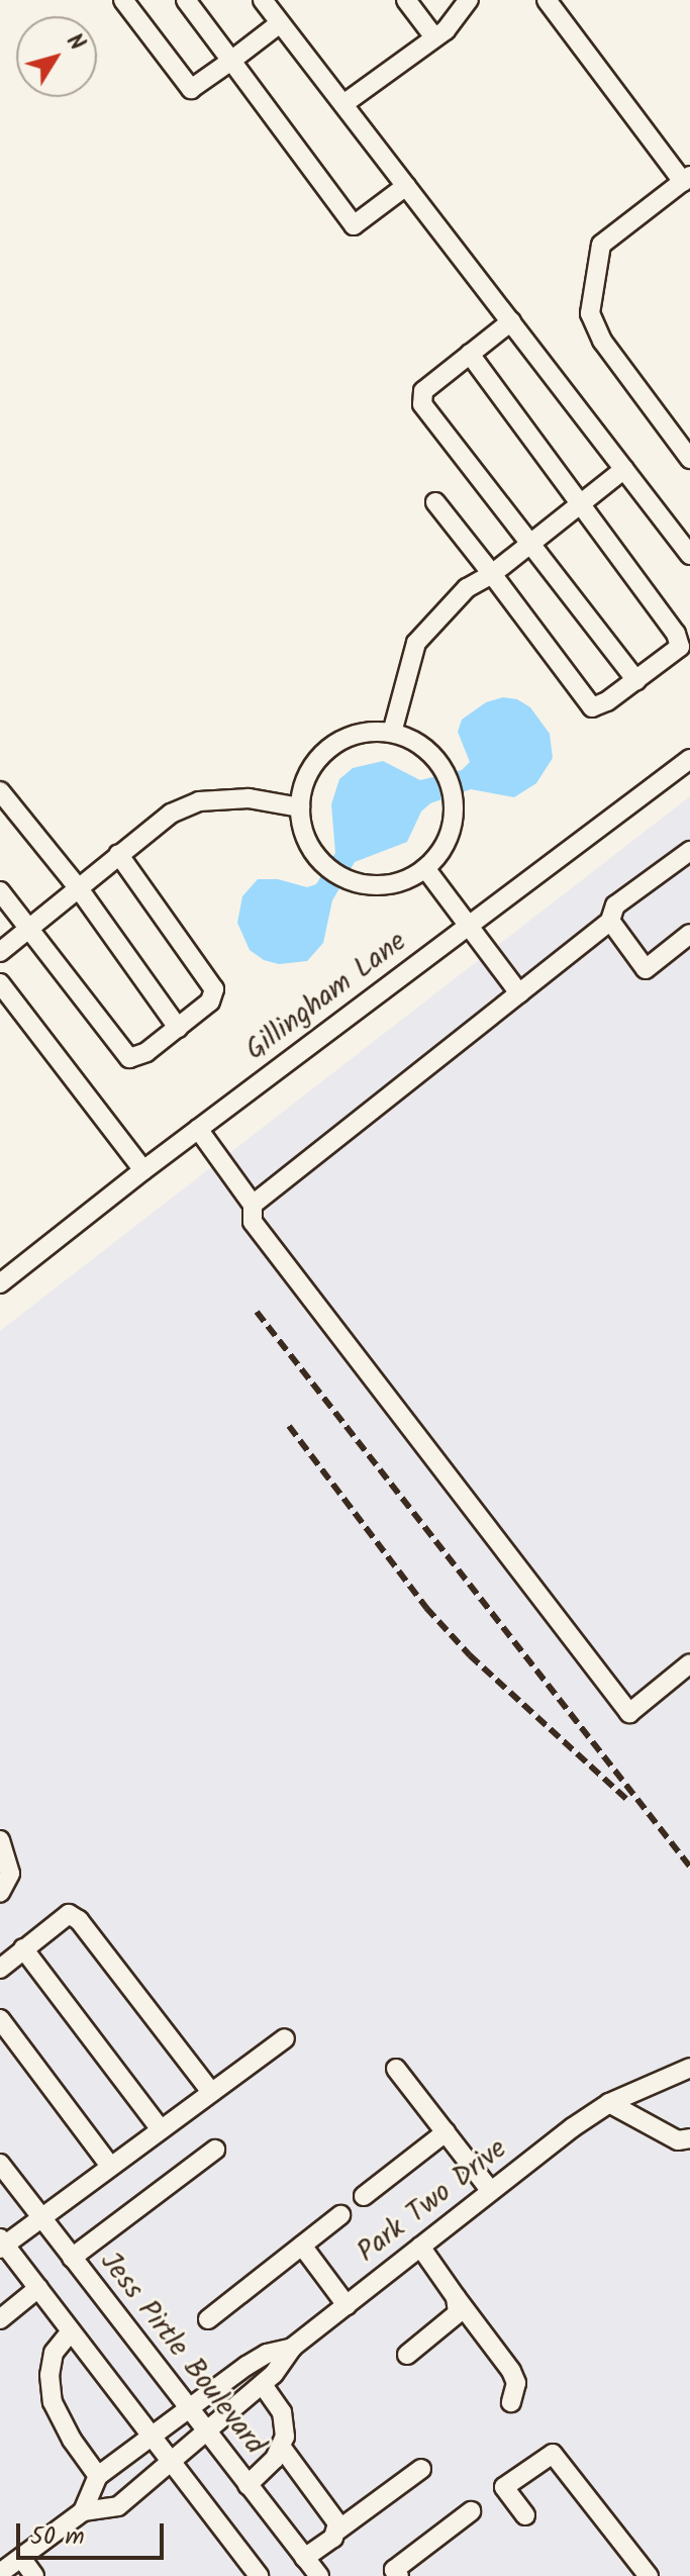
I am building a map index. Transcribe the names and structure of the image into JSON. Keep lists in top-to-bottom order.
{
  "streets": {
    "street": ["Gillingham Lane", "Park Two Drive", "Jess Pirtle Boulevard"]
  },
  "crossings": [
    ["Park Two Drive", "Jess Pirtle Boulevard"]
  ],
  "scale_bar": "50 m",
  "north": "top right"
}
